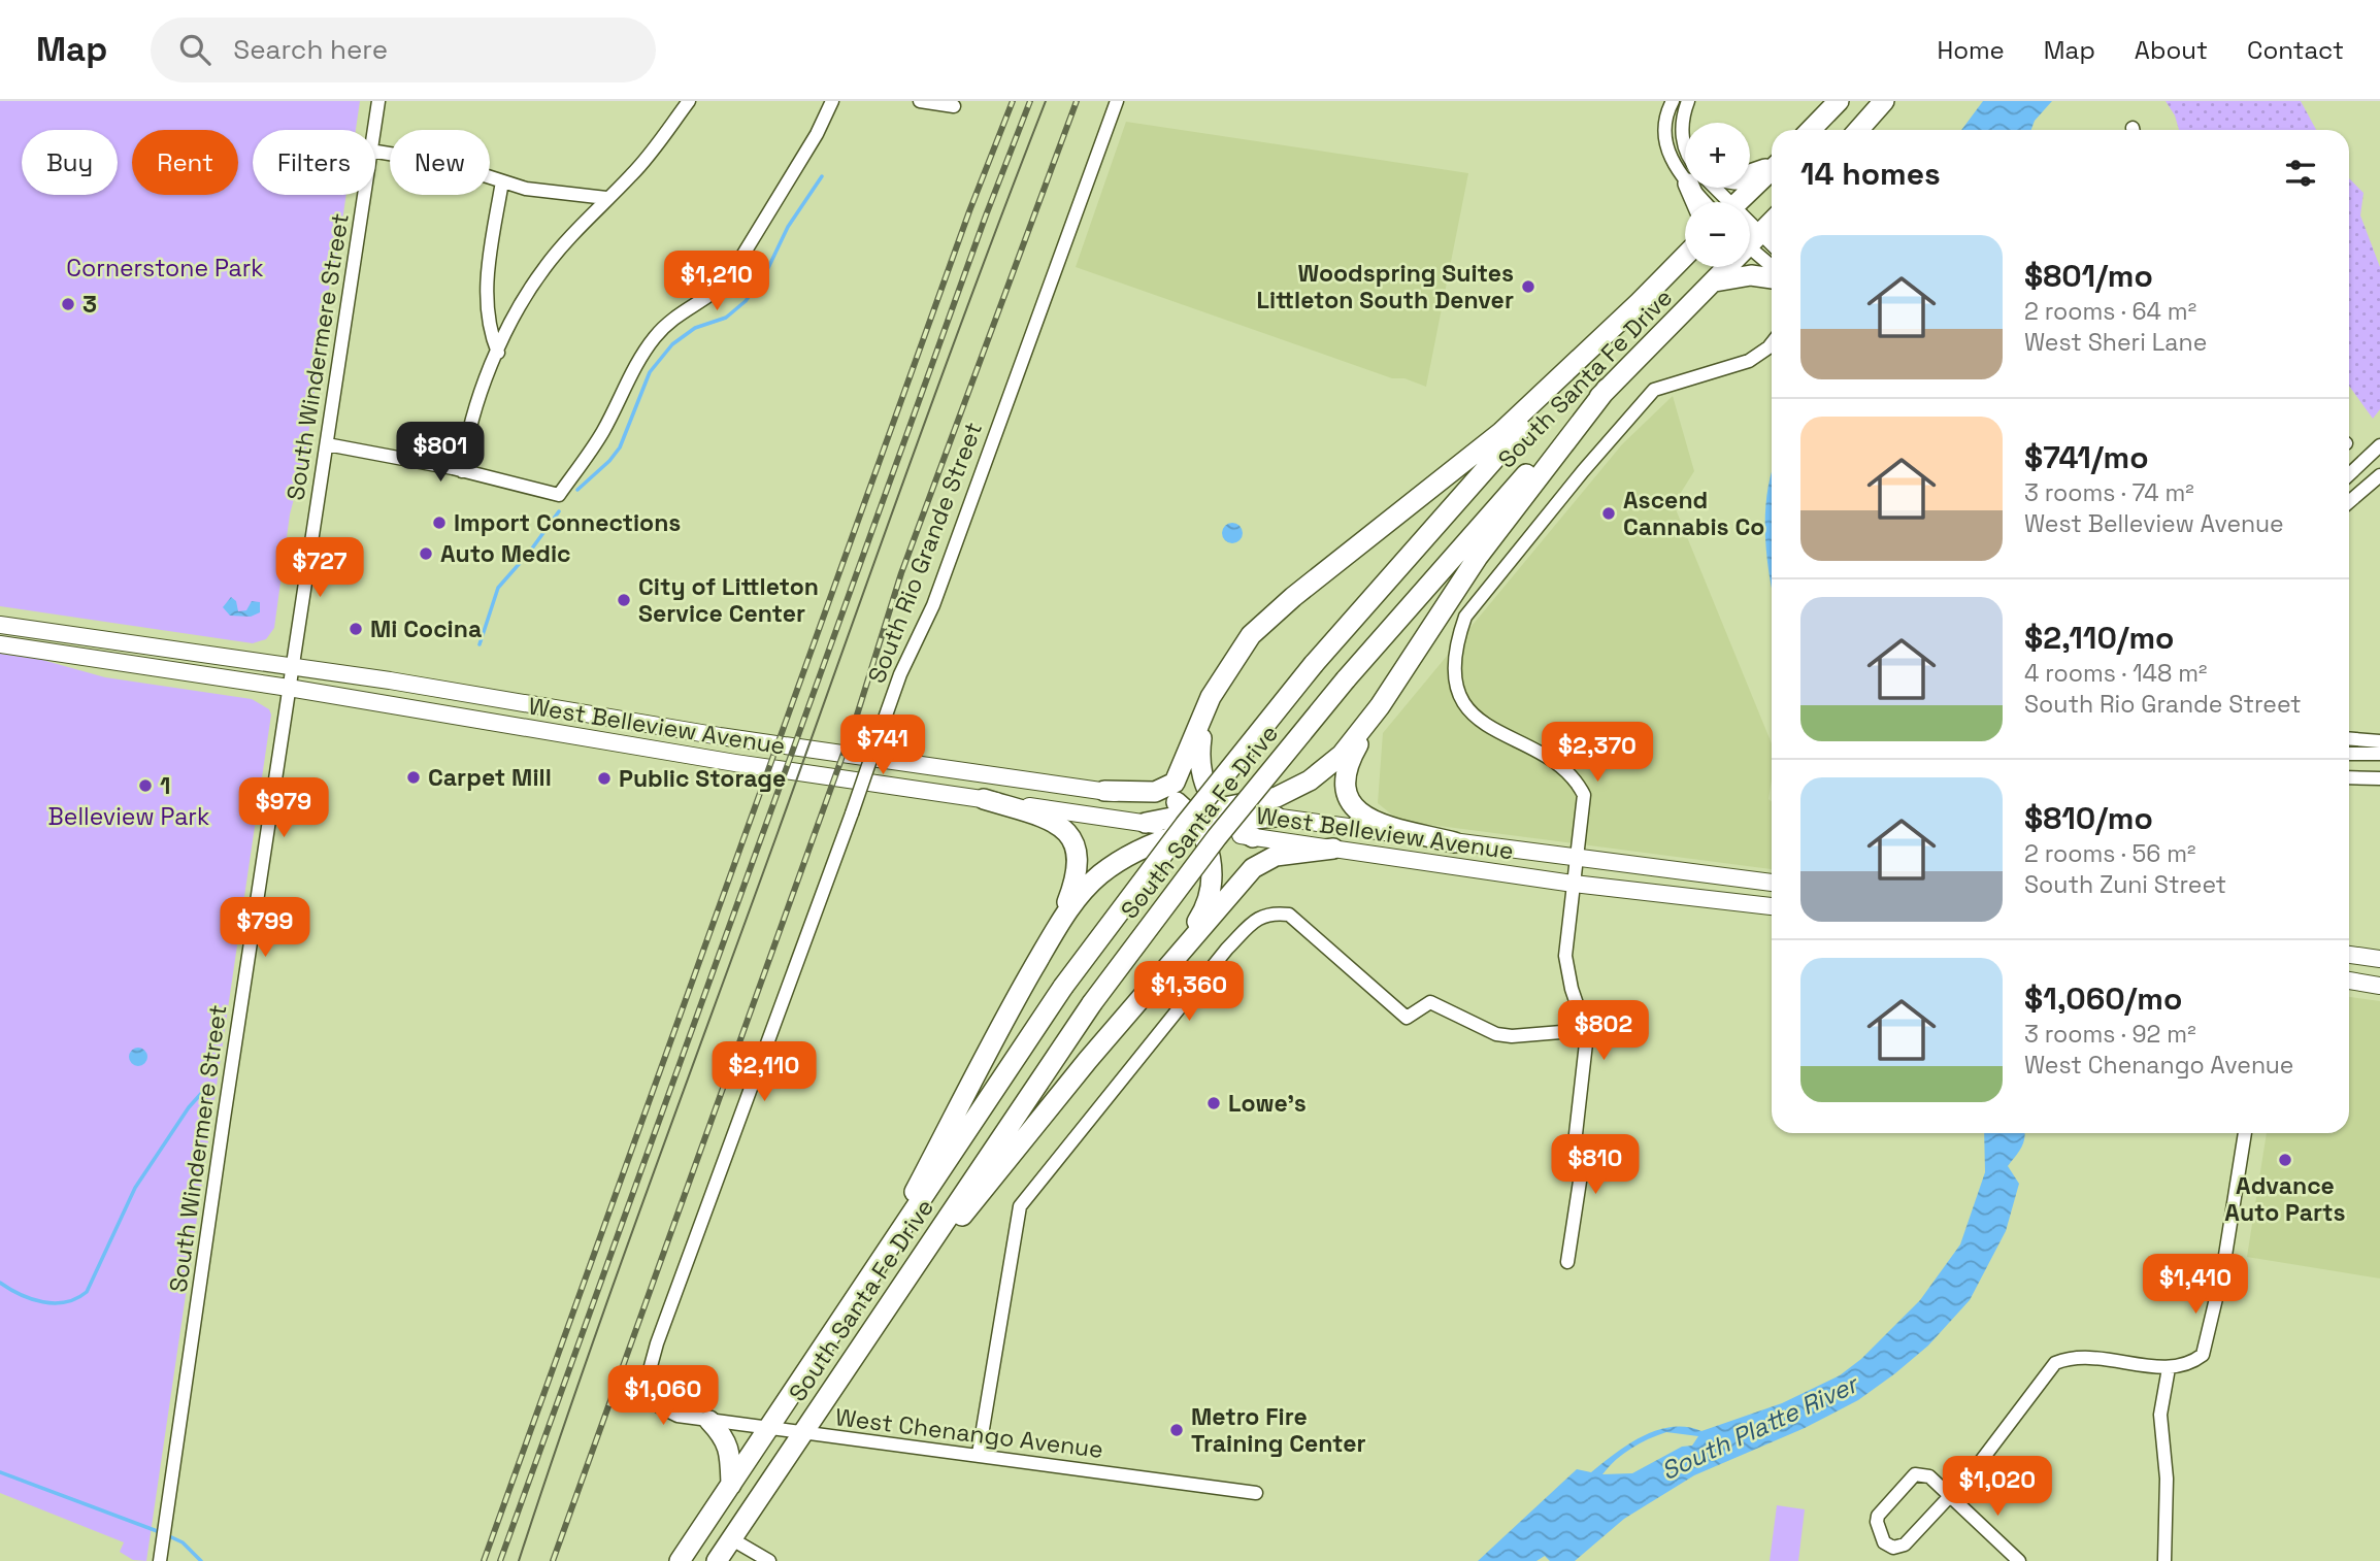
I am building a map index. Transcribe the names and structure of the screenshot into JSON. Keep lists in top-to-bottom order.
{
  "streets": {
    "highway": ["South Santa Fe Drive"],
    "main road": ["West Belleview Avenue"],
    "street": ["South Windermere Street", "South Rio Grande Street", "West Chenango Avenue"]
  },
  "crossings": [
    ["South Windermere Street", "West Belleview Avenue"],
    ["South Santa Fe Drive", "West Chenango Avenue"],
    ["South Rio Grande Street", "West Chenango Avenue"]
  ],
  "water": ["South Platte River"],
  "parks": ["Cornerstone Park", "Belleview Park"],
  "places": [
    "Woodspring Suites Littleton South Denver",
    "3",
    "Ascend Cannabis Co",
    "Import Connections",
    "Auto Medic",
    "City of Littleton Service Center",
    "Mi Cocina",
    "Carpet Mill",
    "Public Storage",
    "1",
    "Lowe's",
    "Advance Auto Parts",
    "Metro Fire Training Center"
  ],
  "page": {
    "header": "Map",
    "search": "Search here",
    "nav": [
      "Home",
      "Map",
      "About",
      "Contact"
    ],
    "map_buttons": ["+", "−"],
    "chip": [
      "Buy",
      "Rent",
      "Filters",
      "New"
    ],
    "heading": "14 homes",
    "list": [
      {
        "name": "$801/mo",
        "note": "2 rooms · 64 m² · West Sheri Lane"
      },
      {
        "name": "$741/mo",
        "note": "3 rooms · 74 m² · West Belleview Avenue"
      },
      {
        "name": "$2,110/mo",
        "note": "4 rooms · 148 m² · South Rio Grande Street"
      },
      {
        "name": "$810/mo",
        "note": "2 rooms · 56 m² · South Zuni Street"
      },
      {
        "name": "$1,060/mo",
        "note": "3 rooms · 92 m² · West Chenango Avenue"
      }
    ],
    "price": [
      "$1,210",
      "$801",
      "$727",
      "$741",
      "$2,370",
      "$979",
      "$799",
      "$1,360",
      "$802",
      "$2,110",
      "$810",
      "$1,410",
      "$1,060",
      "$1,020"
    ]
  }
}
